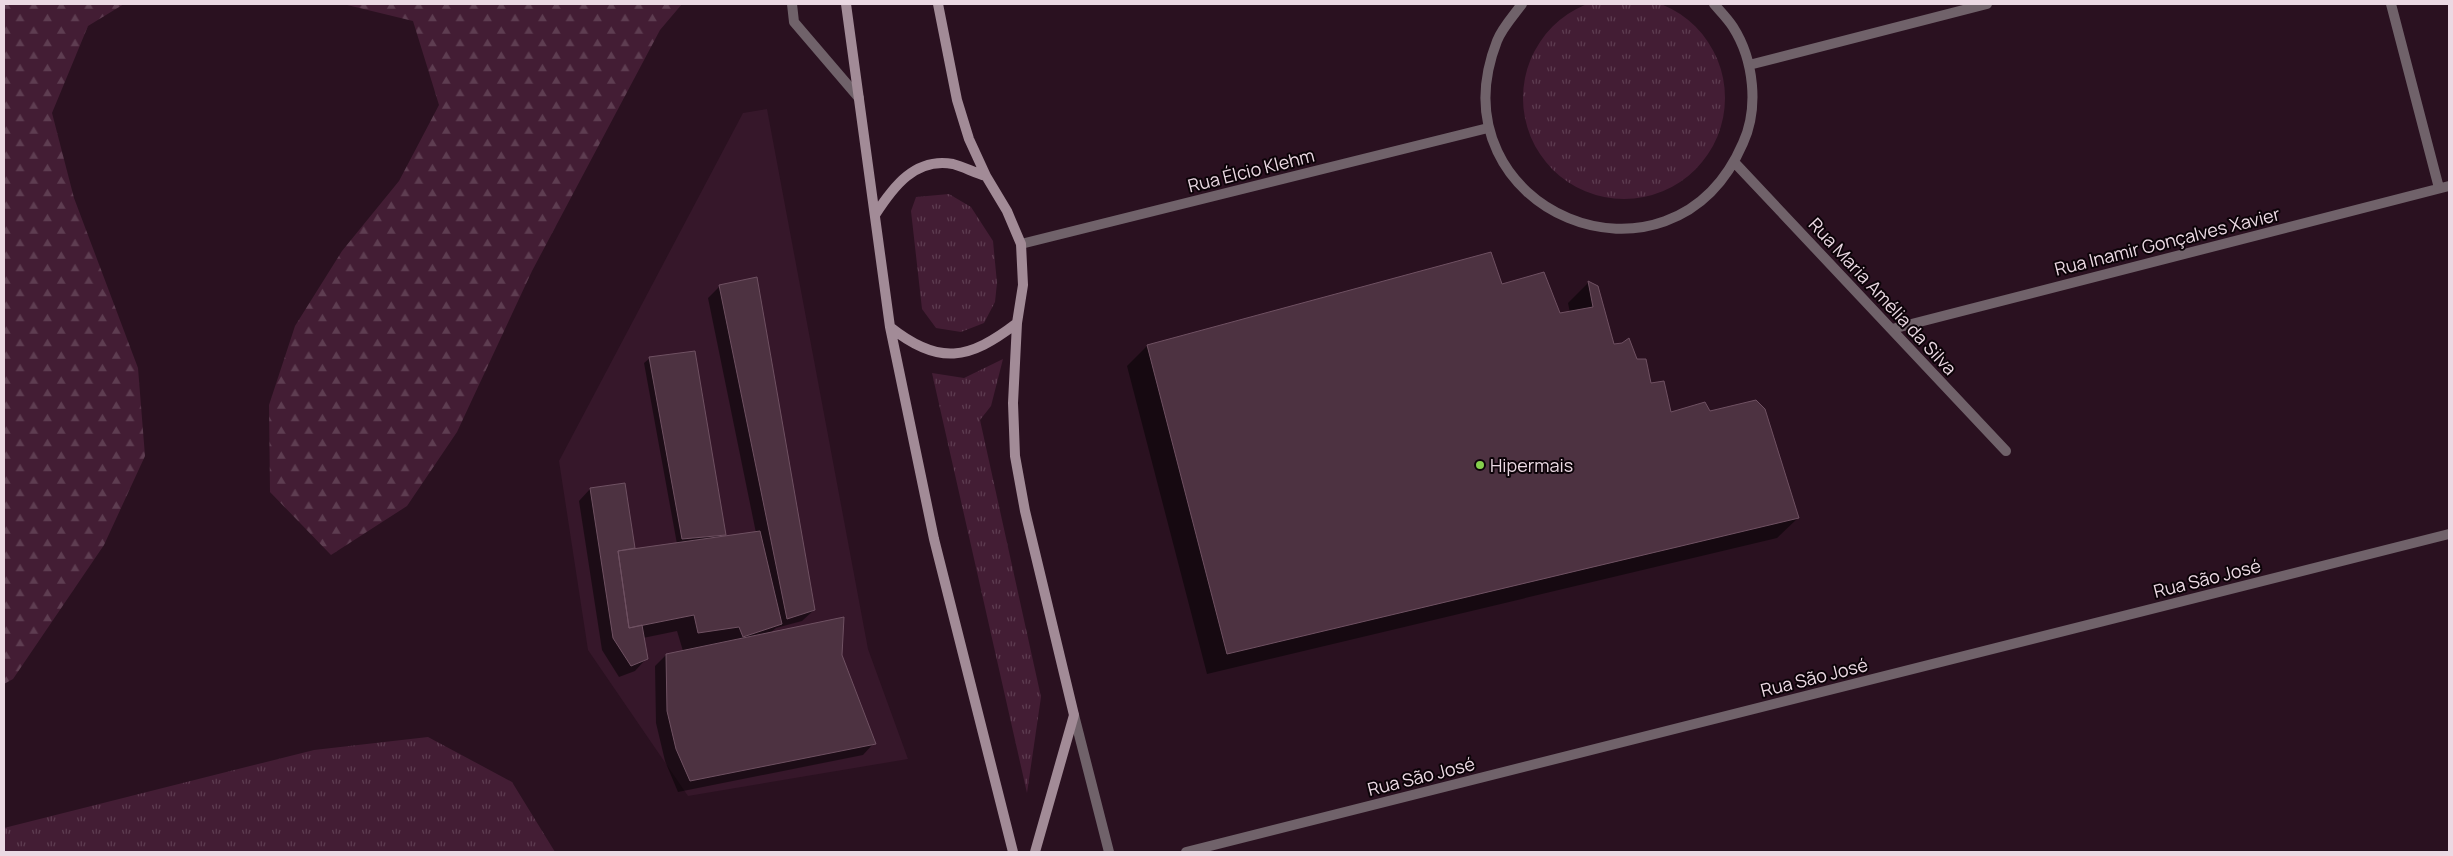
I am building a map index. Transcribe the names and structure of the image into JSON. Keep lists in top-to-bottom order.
{
  "streets": {
    "street": [
      "Rua Élcio Klehm",
      "Rua Inamir Gonçalves Xavier",
      "Rua Maria Amélia da Silva",
      "Rua São José"
    ]
  },
  "crossings": [
    ["Rua Inamir Gonçalves Xavier", "Rua Maria Amélia da Silva"]
  ],
  "places": ["Hipermais"]
}
